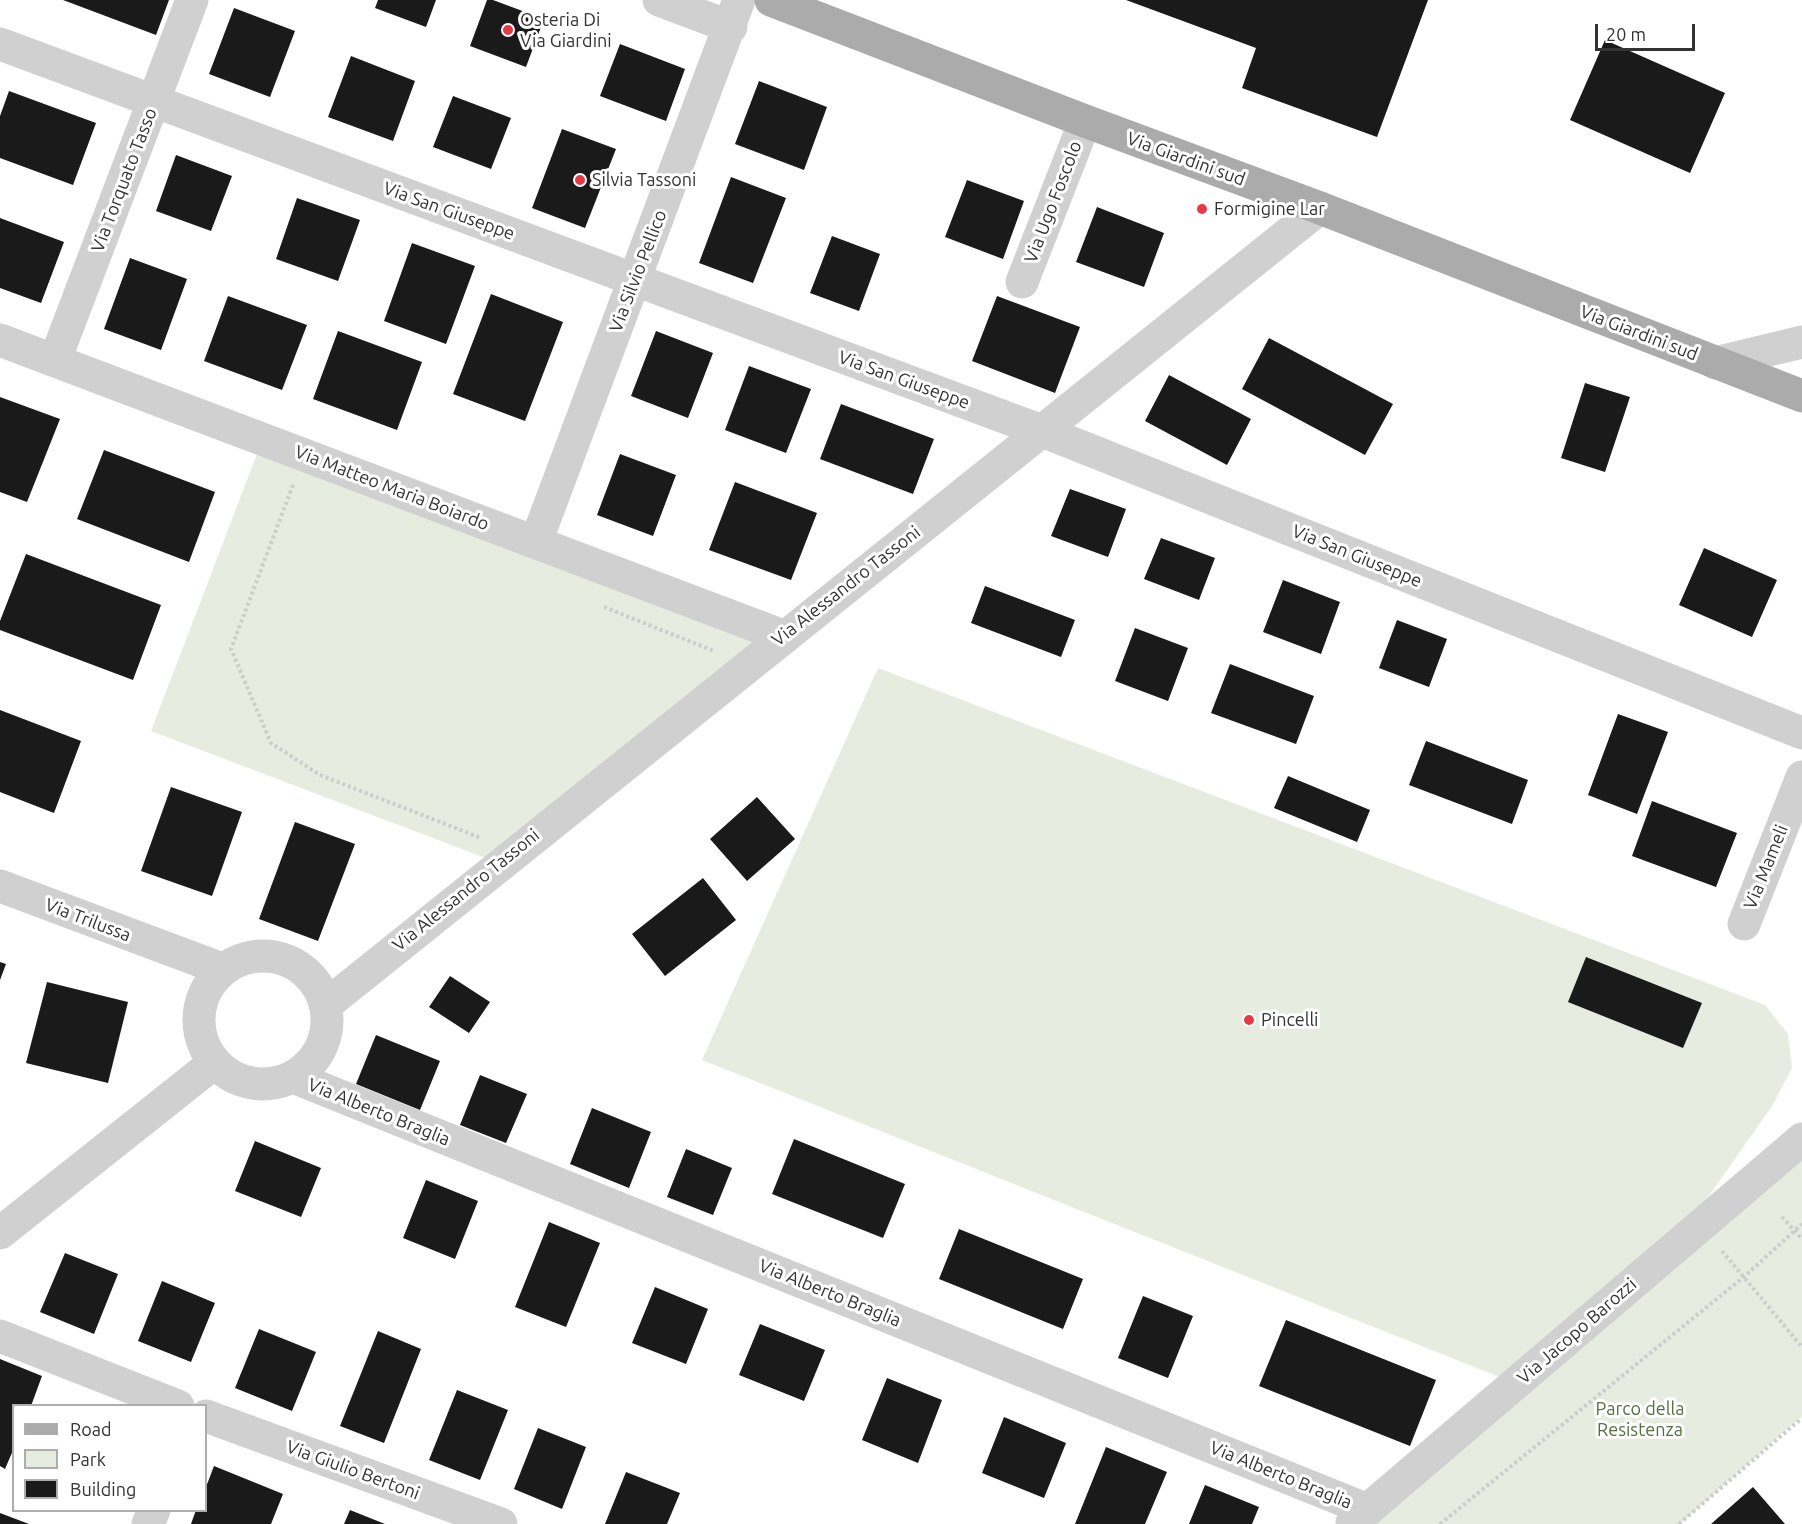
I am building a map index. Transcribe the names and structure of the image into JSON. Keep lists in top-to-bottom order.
{
  "streets": {
    "main road": ["Via Giardini sud"],
    "street": [
      "Via Torquato Tasso",
      "Via Ugo Foscolo",
      "Via San Giuseppe",
      "Via Silvio Pellico",
      "Via Matteo Maria Boiardo",
      "Via Alessandro Tassoni",
      "Via Mameli",
      "Via Trilussa",
      "Via Alberto Braglia",
      "Via Jacopo Barozzi",
      "Via Giulio Bertoni"
    ]
  },
  "crossings": [
    ["Via Giardini sud", "Via Ugo Foscolo"],
    ["Via Giardini sud", "Via Alessandro Tassoni"],
    ["Via Torquato Tasso", "Via San Giuseppe"],
    ["Via Torquato Tasso", "Via Matteo Maria Boiardo"],
    ["Via San Giuseppe", "Via Silvio Pellico"],
    ["Via San Giuseppe", "Via Alessandro Tassoni"],
    ["Via Silvio Pellico", "Via Matteo Maria Boiardo"],
    ["Via Matteo Maria Boiardo", "Via Alessandro Tassoni"],
    ["Via Alessandro Tassoni", "Via Trilussa"],
    ["Via Alessandro Tassoni", "Via Alberto Braglia"],
    ["Via Trilussa", "Via Alberto Braglia"],
    ["Via Alberto Braglia", "Via Jacopo Barozzi"]
  ],
  "parks": ["Parco della Resistenza"],
  "places": [
    "Osteria Di Via Giardini",
    "Silvia Tassoni",
    "Formigine Lar",
    "Pincelli"
  ],
  "legend": ["Road", "Park", "Building"],
  "scale_bar": "20 m"
}
